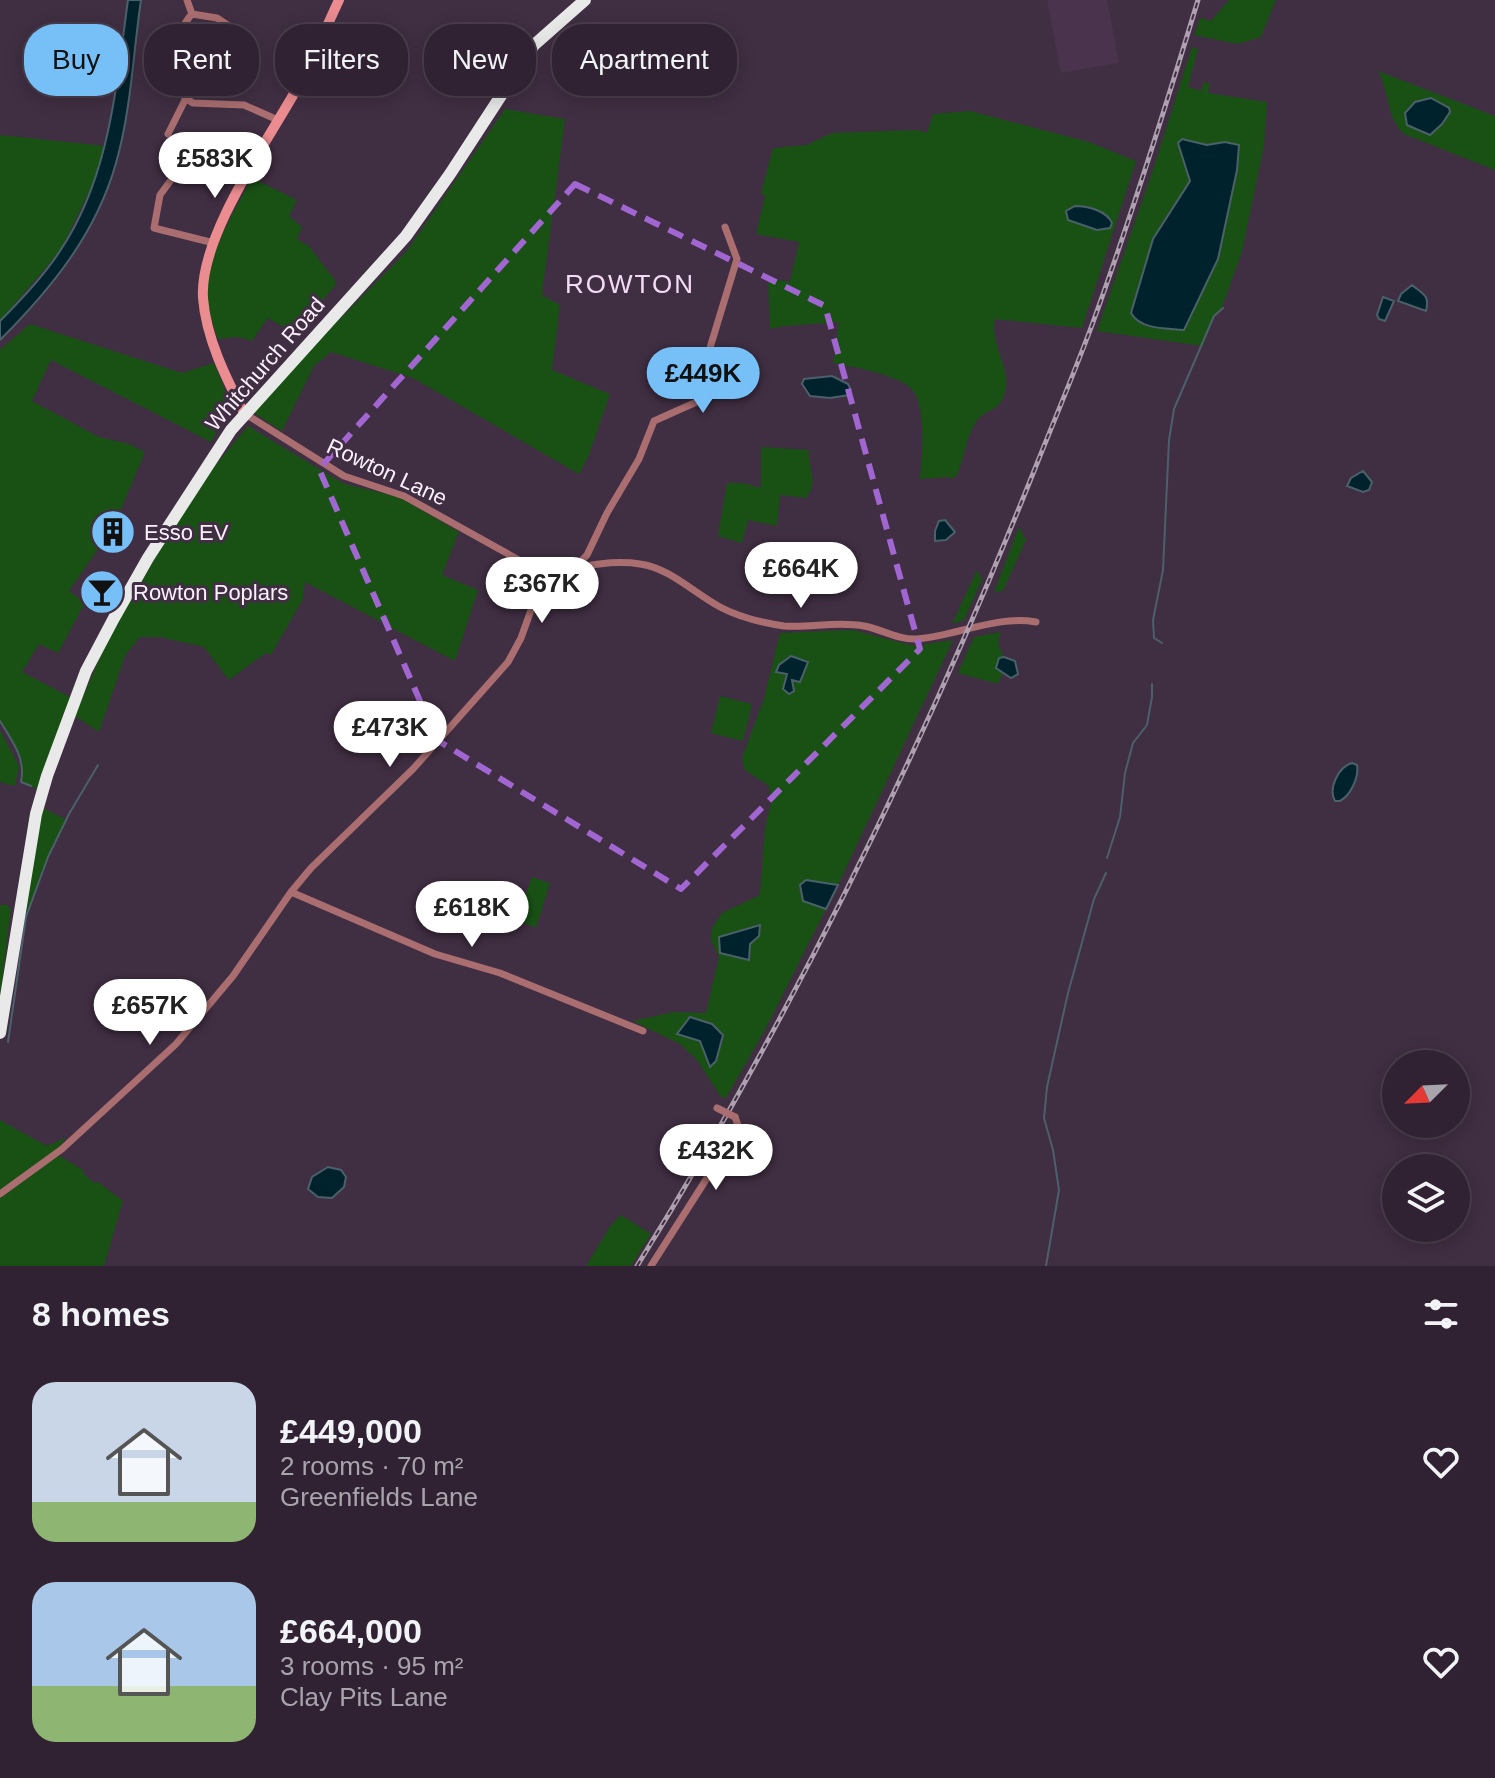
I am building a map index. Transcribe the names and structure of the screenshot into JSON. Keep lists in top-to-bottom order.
{
  "streets": {
    "highway": ["Whitchurch Road"],
    "street": ["Rowton Lane"]
  },
  "crossings": [
    ["Whitchurch Road", "Rowton Lane"]
  ],
  "districts": ["ROWTON"],
  "places": {
    "building": ["Esso EV"],
    "bar": ["Rowton Poplars"]
  },
  "north": "bottom left",
  "page": {
    "chip": [
      "Buy",
      "Rent",
      "Filters",
      "New",
      "Apartment"
    ],
    "price": [
      "£583K",
      "£449K",
      "£664K",
      "£367K",
      "£473K",
      "£618K",
      "£657K",
      "£432K"
    ],
    "heading": "8 homes",
    "list": [
      {
        "name": "£449,000",
        "note": "2 rooms · 70 m² · Greenfields Lane"
      },
      {
        "name": "£664,000",
        "note": "3 rooms · 95 m² · Clay Pits Lane"
      }
    ]
  }
}
